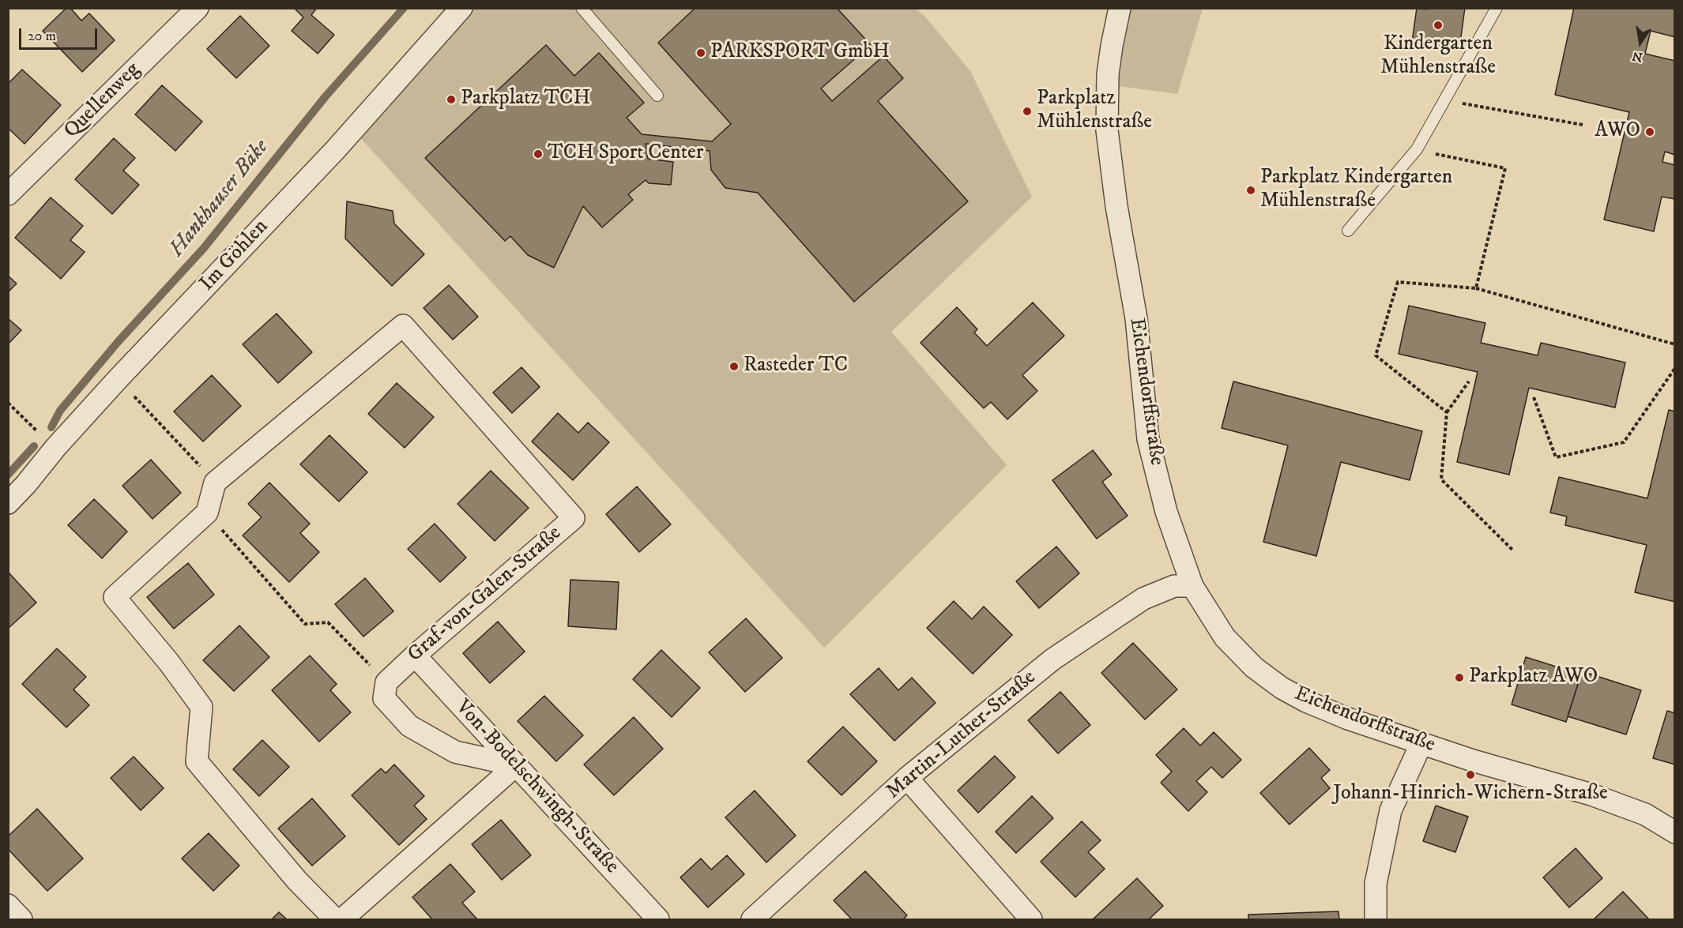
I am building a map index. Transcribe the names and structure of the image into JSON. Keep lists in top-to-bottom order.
{
  "streets": {
    "street": [
      "Quellenweg",
      "Im Göhlen",
      "Eichendorffstraße",
      "Graf-von-Galen-Straße",
      "Martin-Luther-Straße",
      "Von-Bodelschwingh-Straße"
    ]
  },
  "crossings": [
    ["Eichendorffstraße", "Martin-Luther-Straße"],
    ["Graf-von-Galen-Straße", "Von-Bodelschwingh-Straße"]
  ],
  "water": ["Hankhauser Bäke"],
  "places": [
    "Kindergarten Mühlenstraße",
    "PARKSPORT GmbH",
    "Parkplatz TCH",
    "Parkplatz Mühlenstraße",
    "AWO",
    "TCH Sport Center",
    "Parkplatz Kindergarten Mühlenstraße",
    "Rasteder TC",
    "Parkplatz AWO",
    "Johann-Hinrich-Wichern-Straße"
  ],
  "scale_bar": "20 m",
  "north": "bottom"
}
